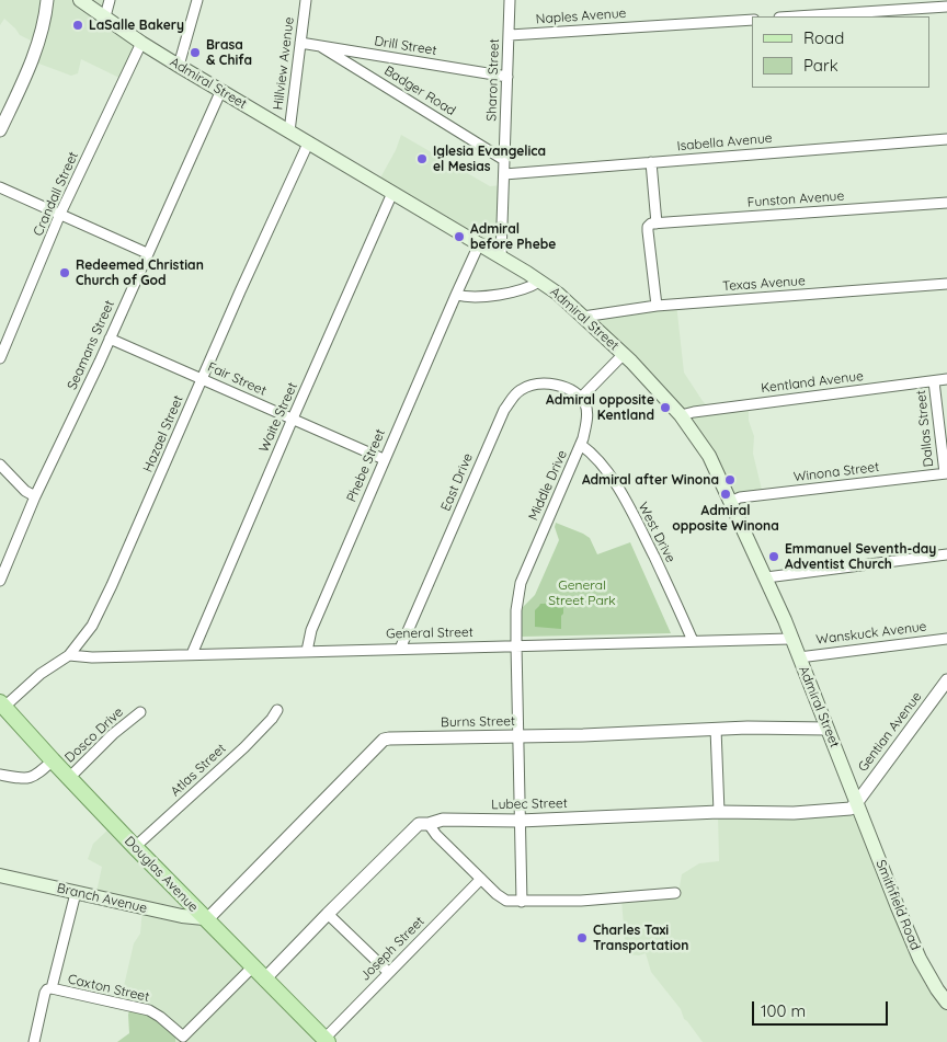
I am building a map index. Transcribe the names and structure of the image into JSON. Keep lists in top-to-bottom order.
{
  "streets": {
    "main road": [
      "Admiral Street",
      "Douglas Avenue",
      "Branch Avenue",
      "Smithfield Road"
    ],
    "street": [
      "Naples Avenue",
      "Drill Street",
      "Hillview Avenue",
      "Sharon Street",
      "Badger Road",
      "Isabella Avenue",
      "Crandall Street",
      "Funston Avenue",
      "Texas Avenue",
      "Seamans Street",
      "Fair Street",
      "Kentland Avenue",
      "Waite Street",
      "Dallas Street",
      "Hazael Street",
      "Phebe Street",
      "Winona Street",
      "East Drive",
      "Middle Drive",
      "West Drive",
      "General Street",
      "Wanskuck Avenue",
      "Burns Street",
      "Gentian Avenue",
      "Dosco Drive",
      "Atlas Street",
      "Lubec Street",
      "Joseph Street",
      "Caxton Street"
    ]
  },
  "crossings": [
    ["Naples Avenue", "Sharon Street"],
    ["Drill Street", "Hillview Avenue"],
    ["Drill Street", "Sharon Street"],
    ["Drill Street", "Badger Road"],
    ["Hillview Avenue", "Admiral Street"],
    ["Sharon Street", "Badger Road"],
    ["Sharon Street", "Isabella Avenue"],
    ["Admiral Street", "Crandall Street"],
    ["Admiral Street", "Texas Avenue"],
    ["Admiral Street", "Seamans Street"],
    ["Admiral Street", "Kentland Avenue"],
    ["Admiral Street", "Waite Street"],
    ["Admiral Street", "Hazael Street"],
    ["Admiral Street", "Phebe Street"],
    ["Admiral Street", "Winona Street"],
    ["Admiral Street", "General Street"],
    ["Admiral Street", "Wanskuck Avenue"],
    ["Admiral Street", "Burns Street"],
    ["Admiral Street", "Gentian Avenue"],
    ["Admiral Street", "Lubec Street"],
    ["Admiral Street", "Smithfield Road"],
    ["Seamans Street", "Fair Street"],
    ["Fair Street", "Waite Street"],
    ["Fair Street", "Hazael Street"],
    ["Fair Street", "Phebe Street"],
    ["Kentland Avenue", "Dallas Street"],
    ["Waite Street", "General Street"],
    ["Dallas Street", "Winona Street"],
    ["Hazael Street", "General Street"],
    ["Hazael Street", "Douglas Avenue"],
    ["Phebe Street", "General Street"],
    ["East Drive", "Middle Drive"],
    ["East Drive", "General Street"],
    ["Middle Drive", "West Drive"],
    ["Middle Drive", "General Street"],
    ["Middle Drive", "Burns Street"],
    ["Middle Drive", "Lubec Street"],
    ["West Drive", "General Street"],
    ["Burns Street", "Douglas Avenue"],
    ["Burns Street", "Branch Avenue"],
    ["Gentian Avenue", "Lubec Street"],
    ["Gentian Avenue", "Smithfield Road"],
    ["Dosco Drive", "Douglas Avenue"],
    ["Atlas Street", "Douglas Avenue"],
    ["Lubec Street", "Douglas Avenue"],
    ["Lubec Street", "Smithfield Road"],
    ["Douglas Avenue", "Branch Avenue"],
    ["Douglas Avenue", "Joseph Street"],
    ["Douglas Avenue", "Caxton Street"]
  ],
  "parks": ["General Street Park"],
  "places": [
    "LaSalle Bakery",
    "Brasa & Chifa",
    "Iglesia Evangelica el Mesias",
    "Admiral before Phebe",
    "Redeemed Christian Church of God",
    "Admiral opposite Kentland",
    "Admiral after Winona",
    "Admiral opposite Winona",
    "Emmanuel Seventh-day Adventist Church",
    "Charles Taxi Transportation"
  ],
  "legend": ["Road", "Park"],
  "scale_bar": "100 m"
}
